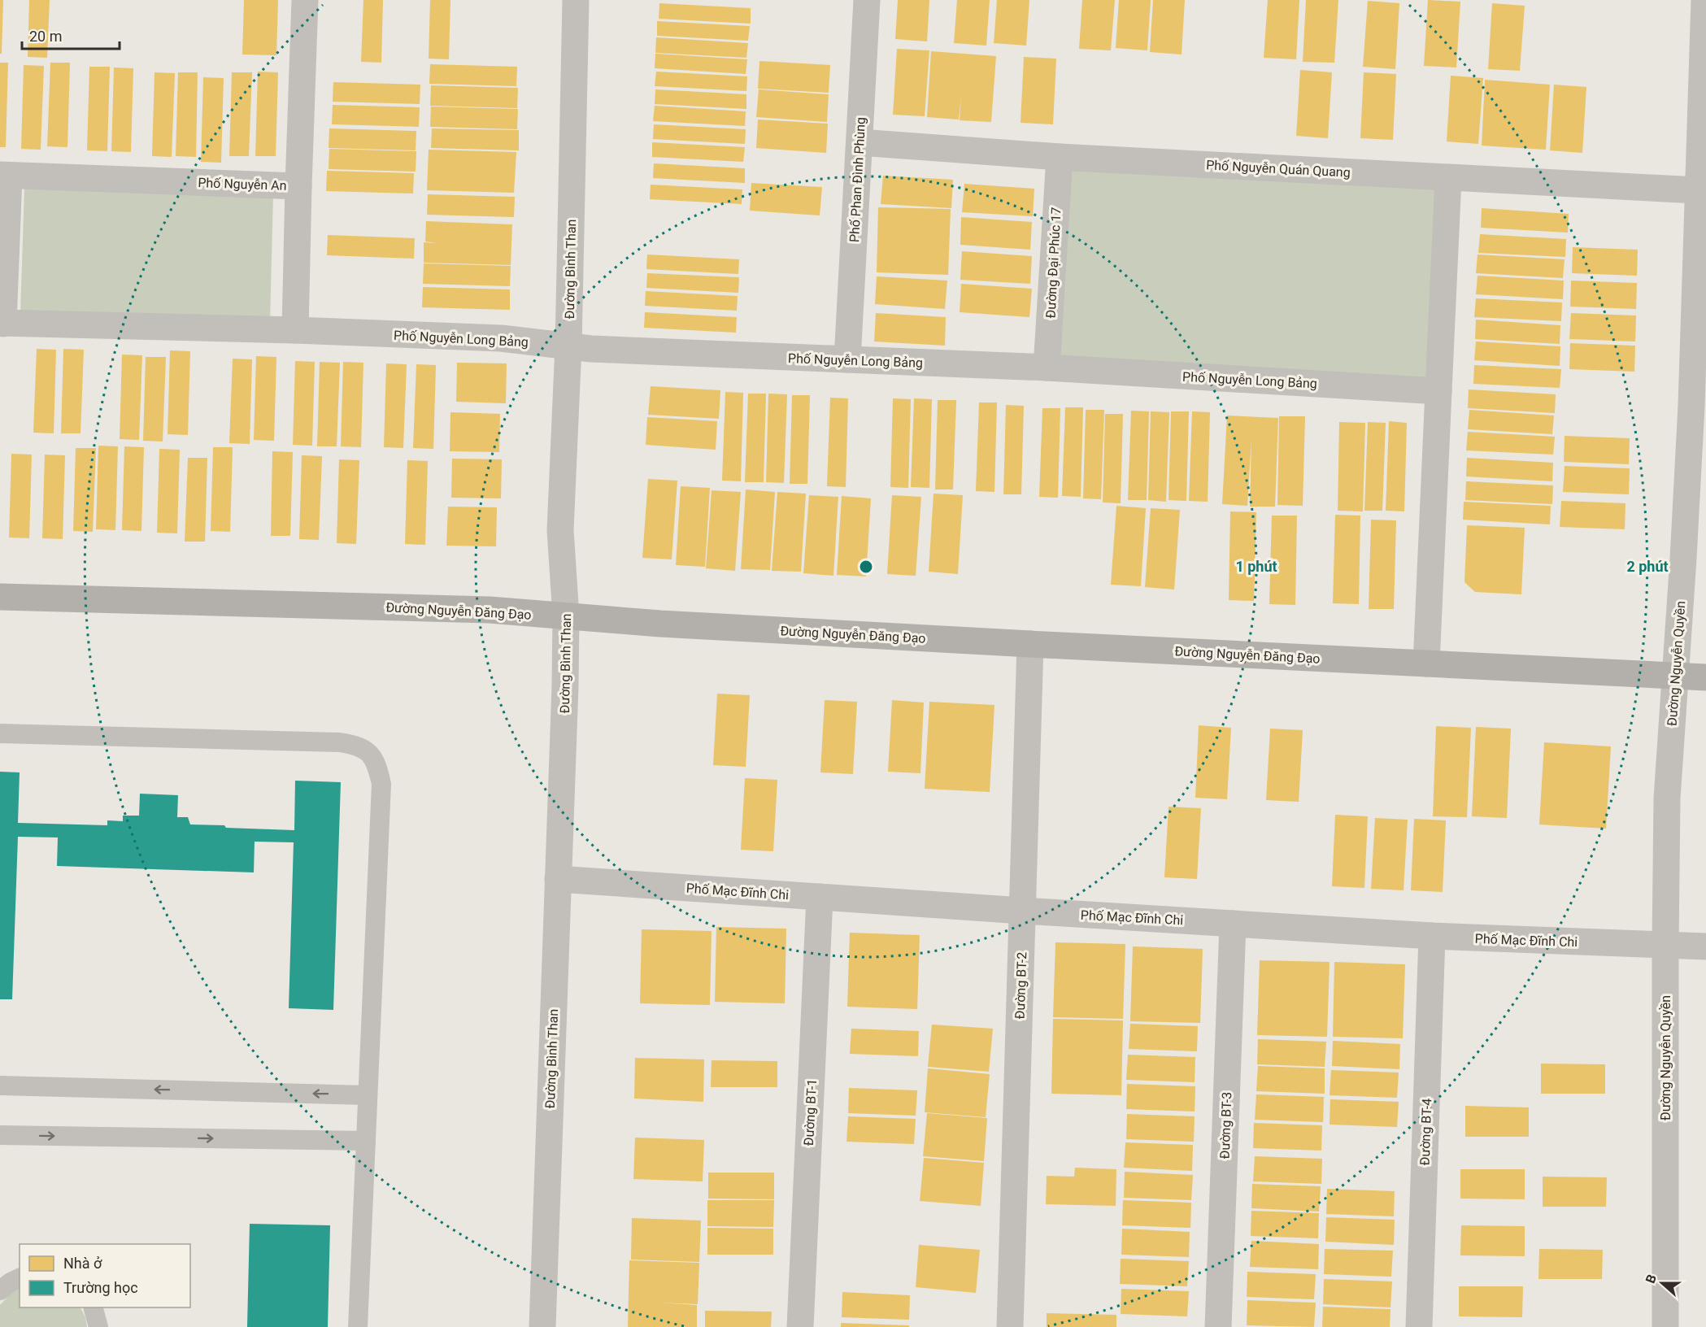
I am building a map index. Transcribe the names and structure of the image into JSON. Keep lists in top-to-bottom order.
{
  "streets": {
    "main road": ["Đường Nguyễn Đăng Đạo"],
    "street": [
      "Phố Nguyễn Quán Quang",
      "Phố Phan Đình Phùng",
      "Phố Nguyễn An",
      "Đường Đại Phúc 17",
      "Đường Bình Than",
      "Phố Nguyễn Long Bảng",
      "Đường Nguyễn Quyền",
      "Phố Mạc Đĩnh Chi",
      "Đường BT-2",
      "Đường BT-1",
      "Đường BT-3",
      "Đường BT-4"
    ]
  },
  "crossings": [
    ["Phố Nguyễn Quán Quang", "Phố Phan Đình Phùng"],
    ["Phố Nguyễn Quán Quang", "Đường Đại Phúc 17"],
    ["Phố Nguyễn Quán Quang", "Đường Nguyễn Quyền"],
    ["Phố Phan Đình Phùng", "Phố Nguyễn Long Bảng"],
    ["Đường Đại Phúc 17", "Phố Nguyễn Long Bảng"],
    ["Đường Bình Than", "Phố Nguyễn Long Bảng"],
    ["Đường Bình Than", "Đường Nguyễn Đăng Đạo"],
    ["Đường Bình Than", "Phố Mạc Đĩnh Chi"],
    ["Đường Nguyễn Đăng Đạo", "Đường Nguyễn Quyền"],
    ["Đường Nguyễn Đăng Đạo", "Đường BT-2"],
    ["Đường Nguyễn Quyền", "Phố Mạc Đĩnh Chi"],
    ["Phố Mạc Đĩnh Chi", "Đường BT-2"],
    ["Phố Mạc Đĩnh Chi", "Đường BT-1"],
    ["Phố Mạc Đĩnh Chi", "Đường BT-3"],
    ["Phố Mạc Đĩnh Chi", "Đường BT-4"]
  ],
  "legend": ["Nhà ở", "Trường học"],
  "scale_bar": "20 m",
  "north": "left",
  "rings": ["1 phút", "2 phút"]
}
